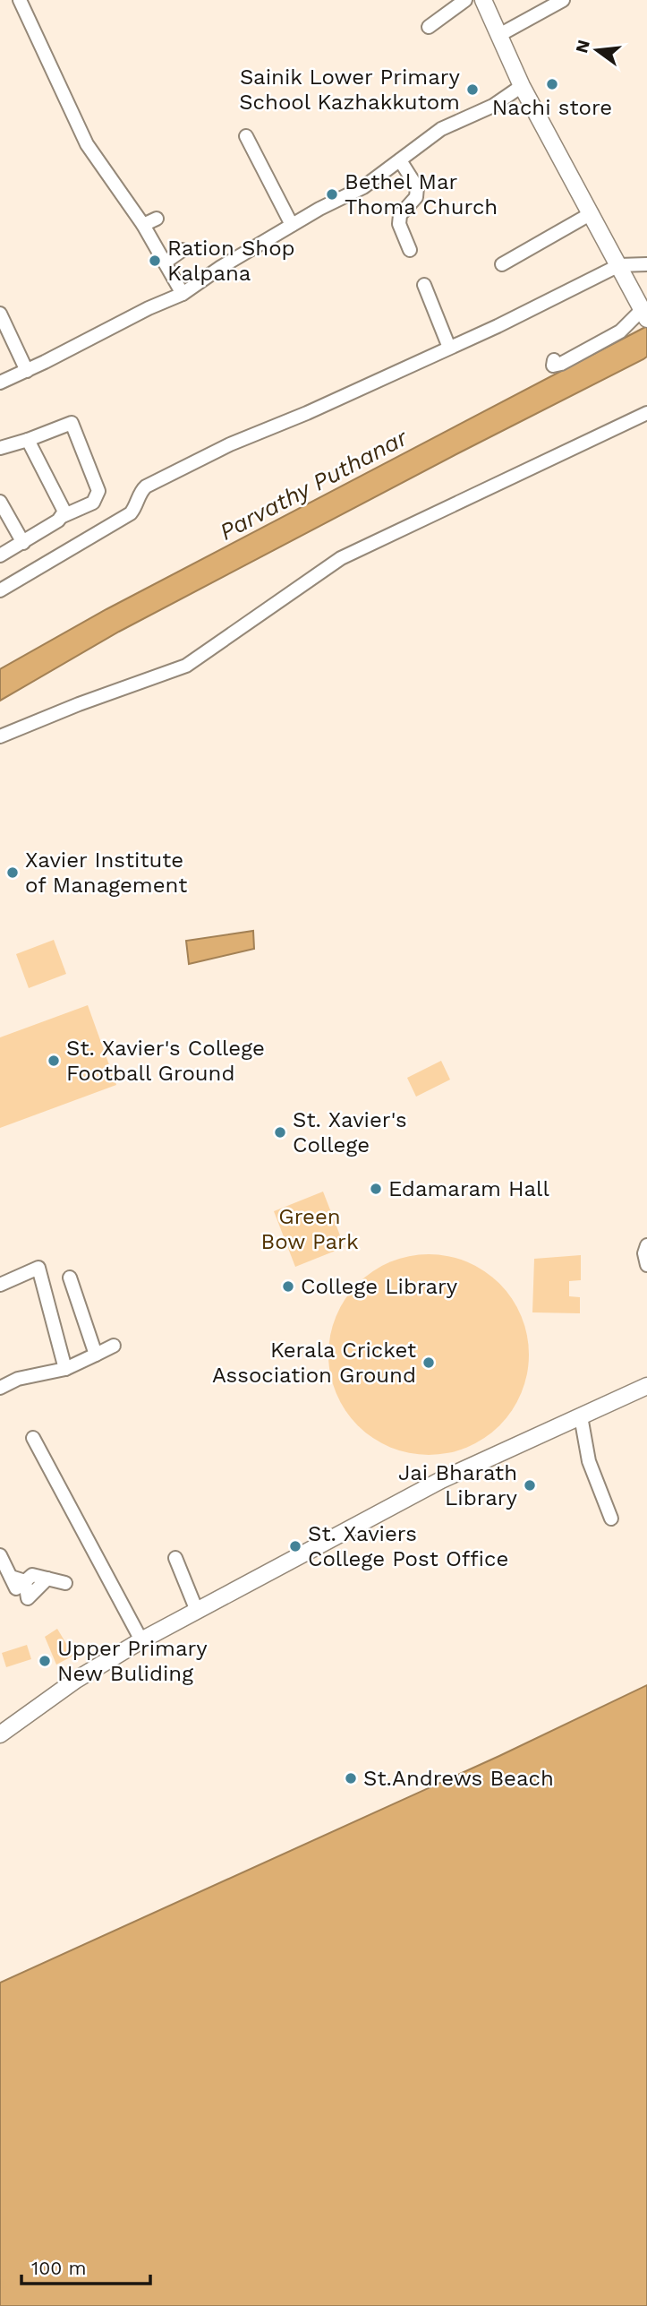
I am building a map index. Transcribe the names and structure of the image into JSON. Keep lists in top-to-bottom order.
{
  "water": ["Parvathy Puthanar"],
  "parks": ["Green Bow Park"],
  "places": [
    "Nachi store",
    "Sainik Lower Primary School Kazhakkutom",
    "Bethel Mar Thoma Church",
    "Ration Shop Kalpana",
    "Xavier Institute of Management",
    "St. Xavier's College Football Ground",
    "St. Xavier's College",
    "Edamaram Hall",
    "College Library",
    "Kerala Cricket Association Ground",
    "Jai Bharath Library",
    "St. Xaviers College Post Office",
    "Upper Primary New Buliding",
    "St.Andrews Beach"
  ],
  "scale_bar": "100 m",
  "north": "left"
}
